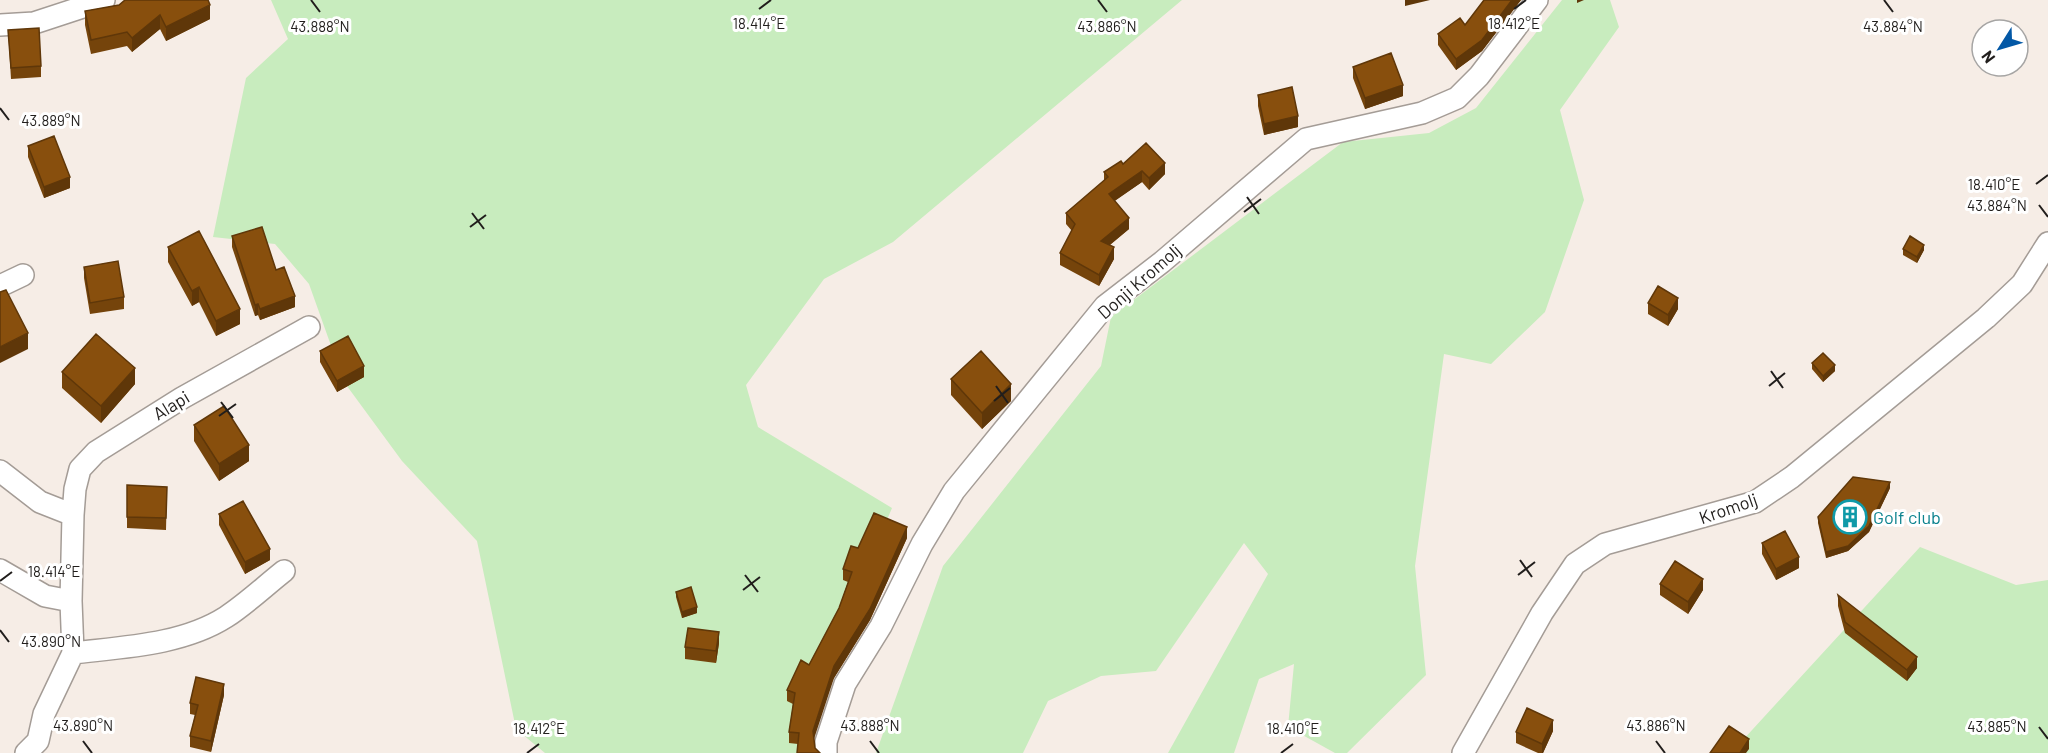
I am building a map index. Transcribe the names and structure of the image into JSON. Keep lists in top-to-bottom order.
{
  "streets": {
    "street": ["Donji Kromolj", "Alapi", "Kromolj"]
  },
  "places": {
    "building": ["Golf club"]
  },
  "north": "bottom left",
  "coordinates": [
    "18.414°E",
    "18.412°E",
    "43.888°N",
    "43.886°N",
    "43.884°N",
    "43.889°N",
    "18.410°E",
    "43.890°N",
    "43.885°N"
  ]
}
